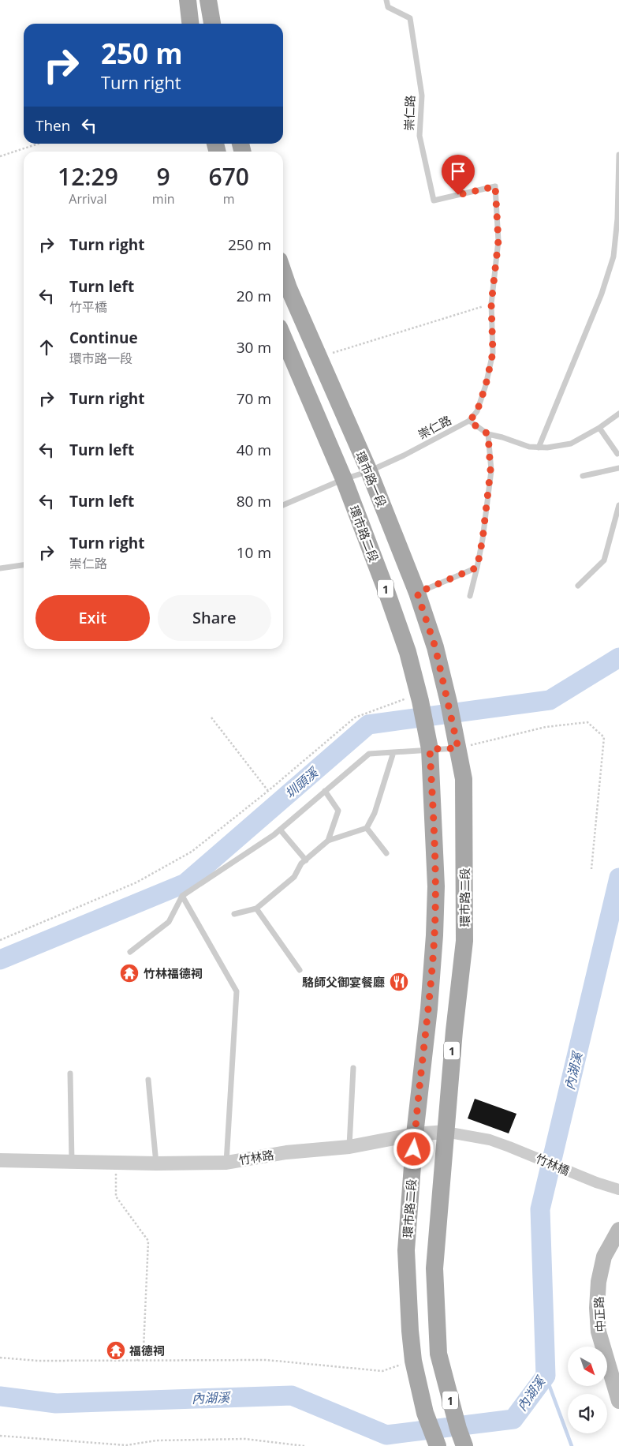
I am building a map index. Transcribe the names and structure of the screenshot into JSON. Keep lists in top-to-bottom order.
{
  "streets": {
    "main road": [
      "環市路一段",
      "環市路二段",
      "1",
      "中正路"
    ],
    "street": ["竹林路", "竹林橋"],
    "lane": ["崇仁路"]
  },
  "crossings": [
    ["崇仁路", "環市路一段"],
    ["崇仁路", "環市路二段"],
    ["崇仁路", "1"],
    ["環市路一段", "環市路二段"],
    ["環市路二段", "1"],
    ["環市路二段", "竹林路"],
    ["竹林路", "竹林橋"]
  ],
  "water": ["圳頭溪", "內湖溪"],
  "places": {
    "temple": ["竹林福德祠", "福德祠"],
    "restaurant": ["駱師父御宴餐廳"]
  },
  "north": "bottom right",
  "page": {
    "turn": ["250 m", "Turn right"],
    "then": "Then",
    "eta": [
      "12:29",
      "Arrival",
      "9",
      "min",
      "670",
      "m"
    ],
    "list": [
      {
        "name": "Turn right",
        "value": "250 m"
      },
      {
        "name": "Turn left",
        "note": "竹平橋",
        "value": "20 m"
      },
      {
        "name": "Continue",
        "note": "環市路一段",
        "value": "30 m"
      },
      {
        "name": "Turn right",
        "value": "70 m"
      },
      {
        "name": "Turn left",
        "value": "40 m"
      },
      {
        "name": "Turn left",
        "value": "80 m"
      },
      {
        "name": "Turn right",
        "note": "崇仁路",
        "value": "10 m"
      }
    ],
    "buttons": ["Exit", "Share"]
  }
}
